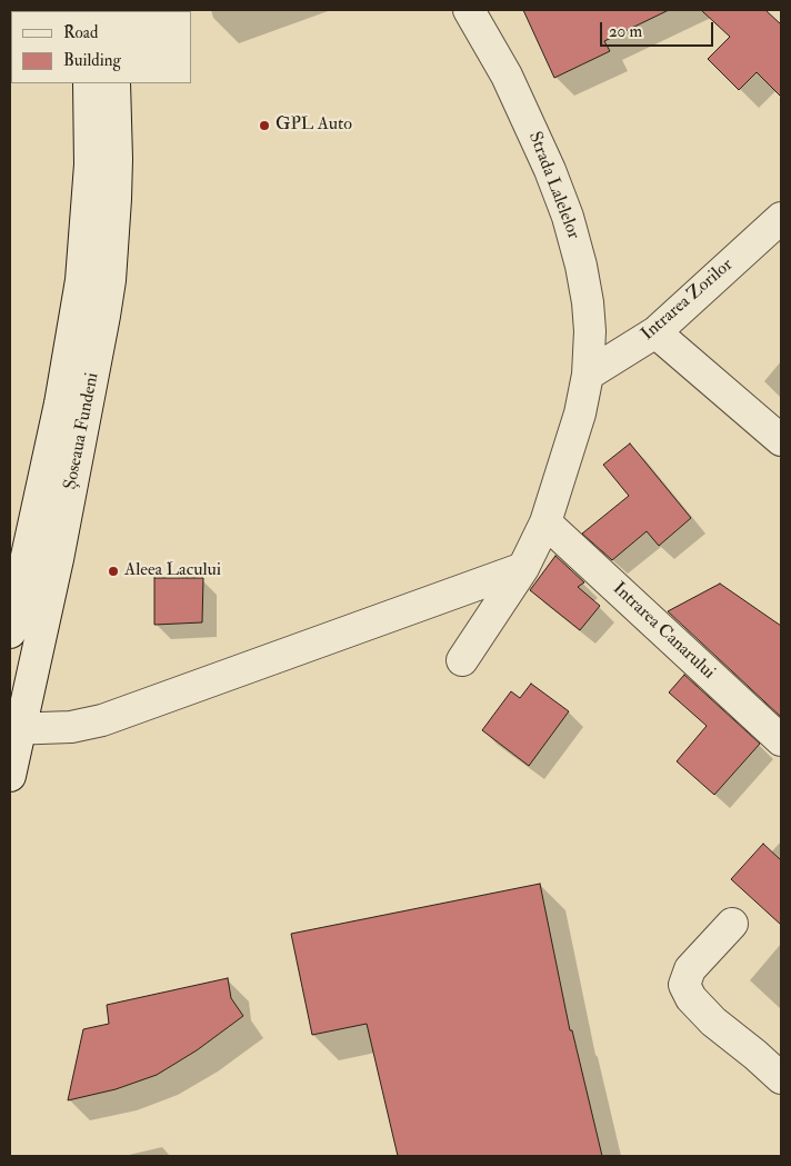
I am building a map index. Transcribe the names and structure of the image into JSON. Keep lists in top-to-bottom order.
{
  "streets": {
    "street": [
      "Strada Lalelelor",
      "Intrarea Zorilor",
      "Șoseaua Fundeni",
      "Intrarea Canarului"
    ]
  },
  "crossings": [
    ["Strada Lalelelor", "Intrarea Zorilor"],
    ["Strada Lalelelor", "Intrarea Canarului"]
  ],
  "places": ["GPL Auto", "Aleea Lacului"],
  "legend": ["Road", "Building"],
  "scale_bar": "20 m"
}
